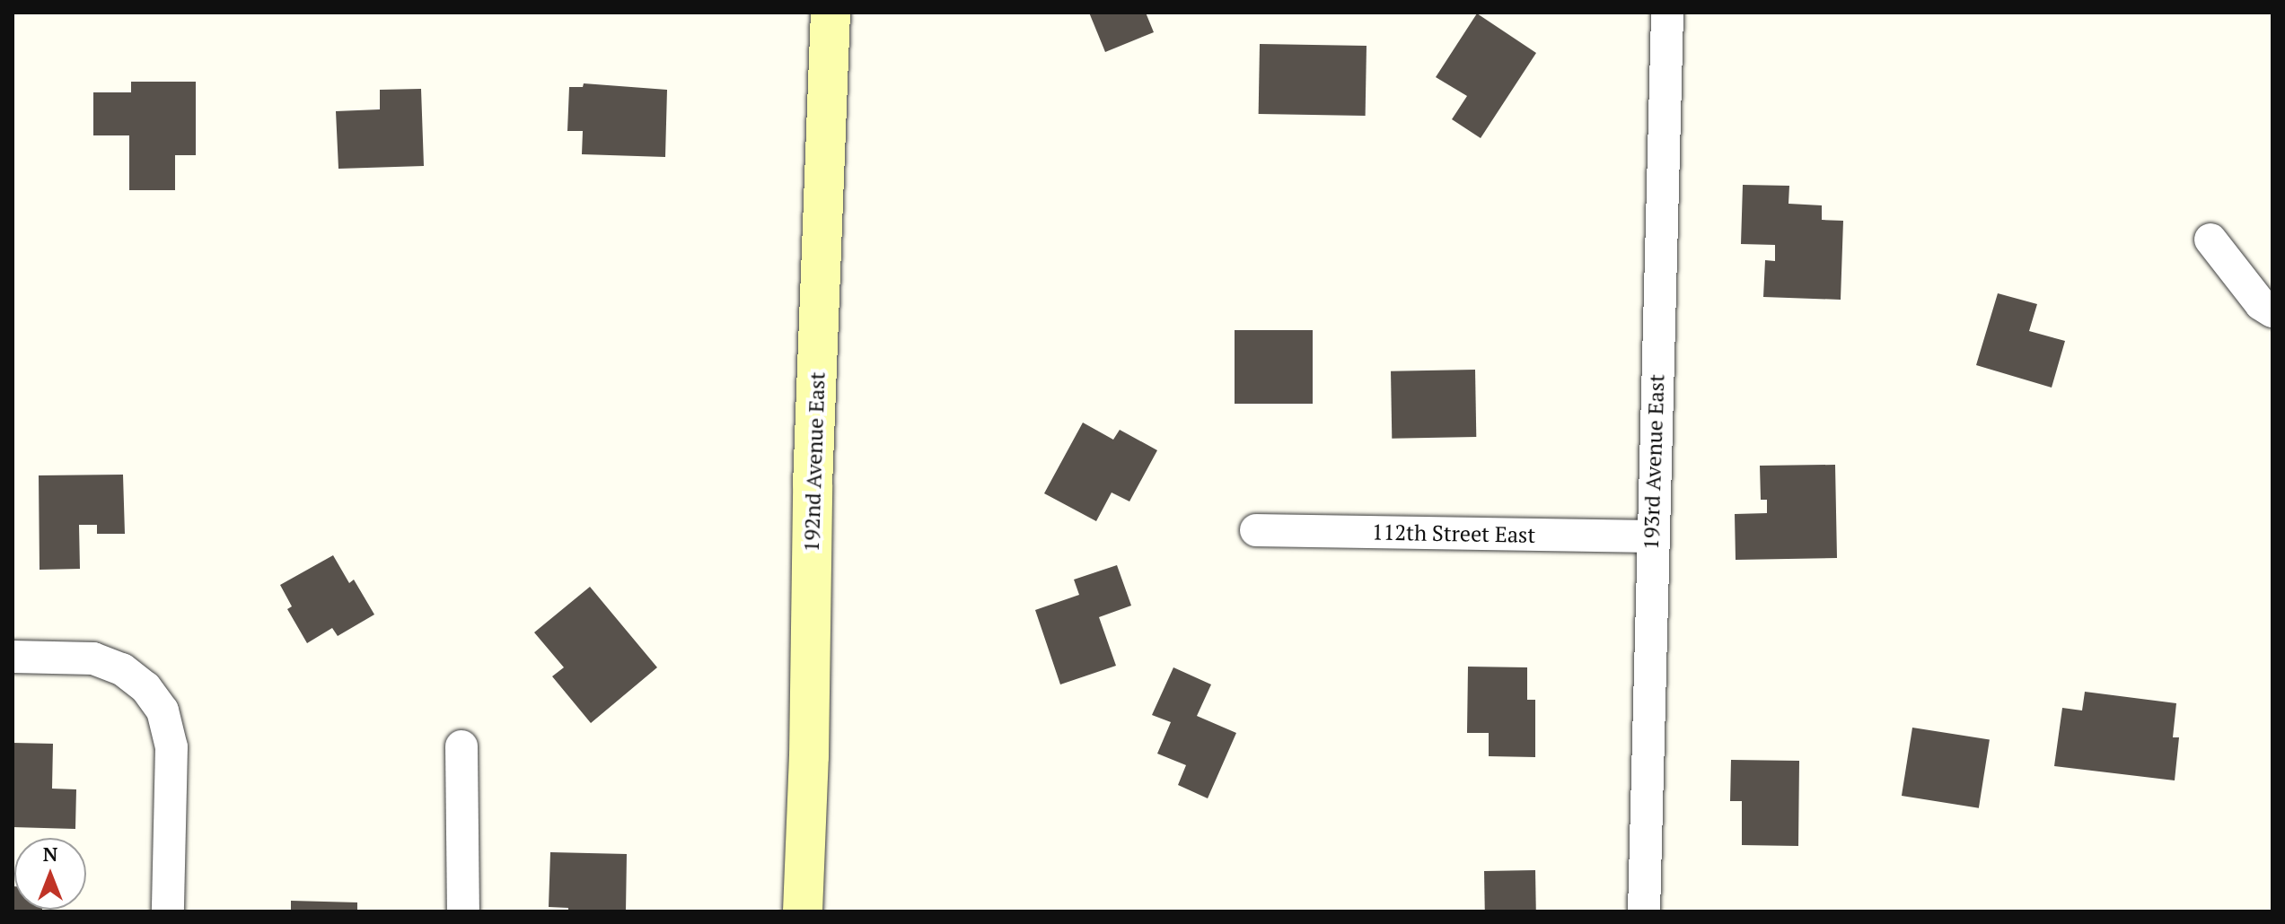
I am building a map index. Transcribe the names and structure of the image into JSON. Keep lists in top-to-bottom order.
{
  "streets": {
    "street": ["192nd Avenue East", "193rd Avenue East", "112th Street East"]
  },
  "crossings": [
    ["193rd Avenue East", "112th Street East"]
  ],
  "north": "top"
}
